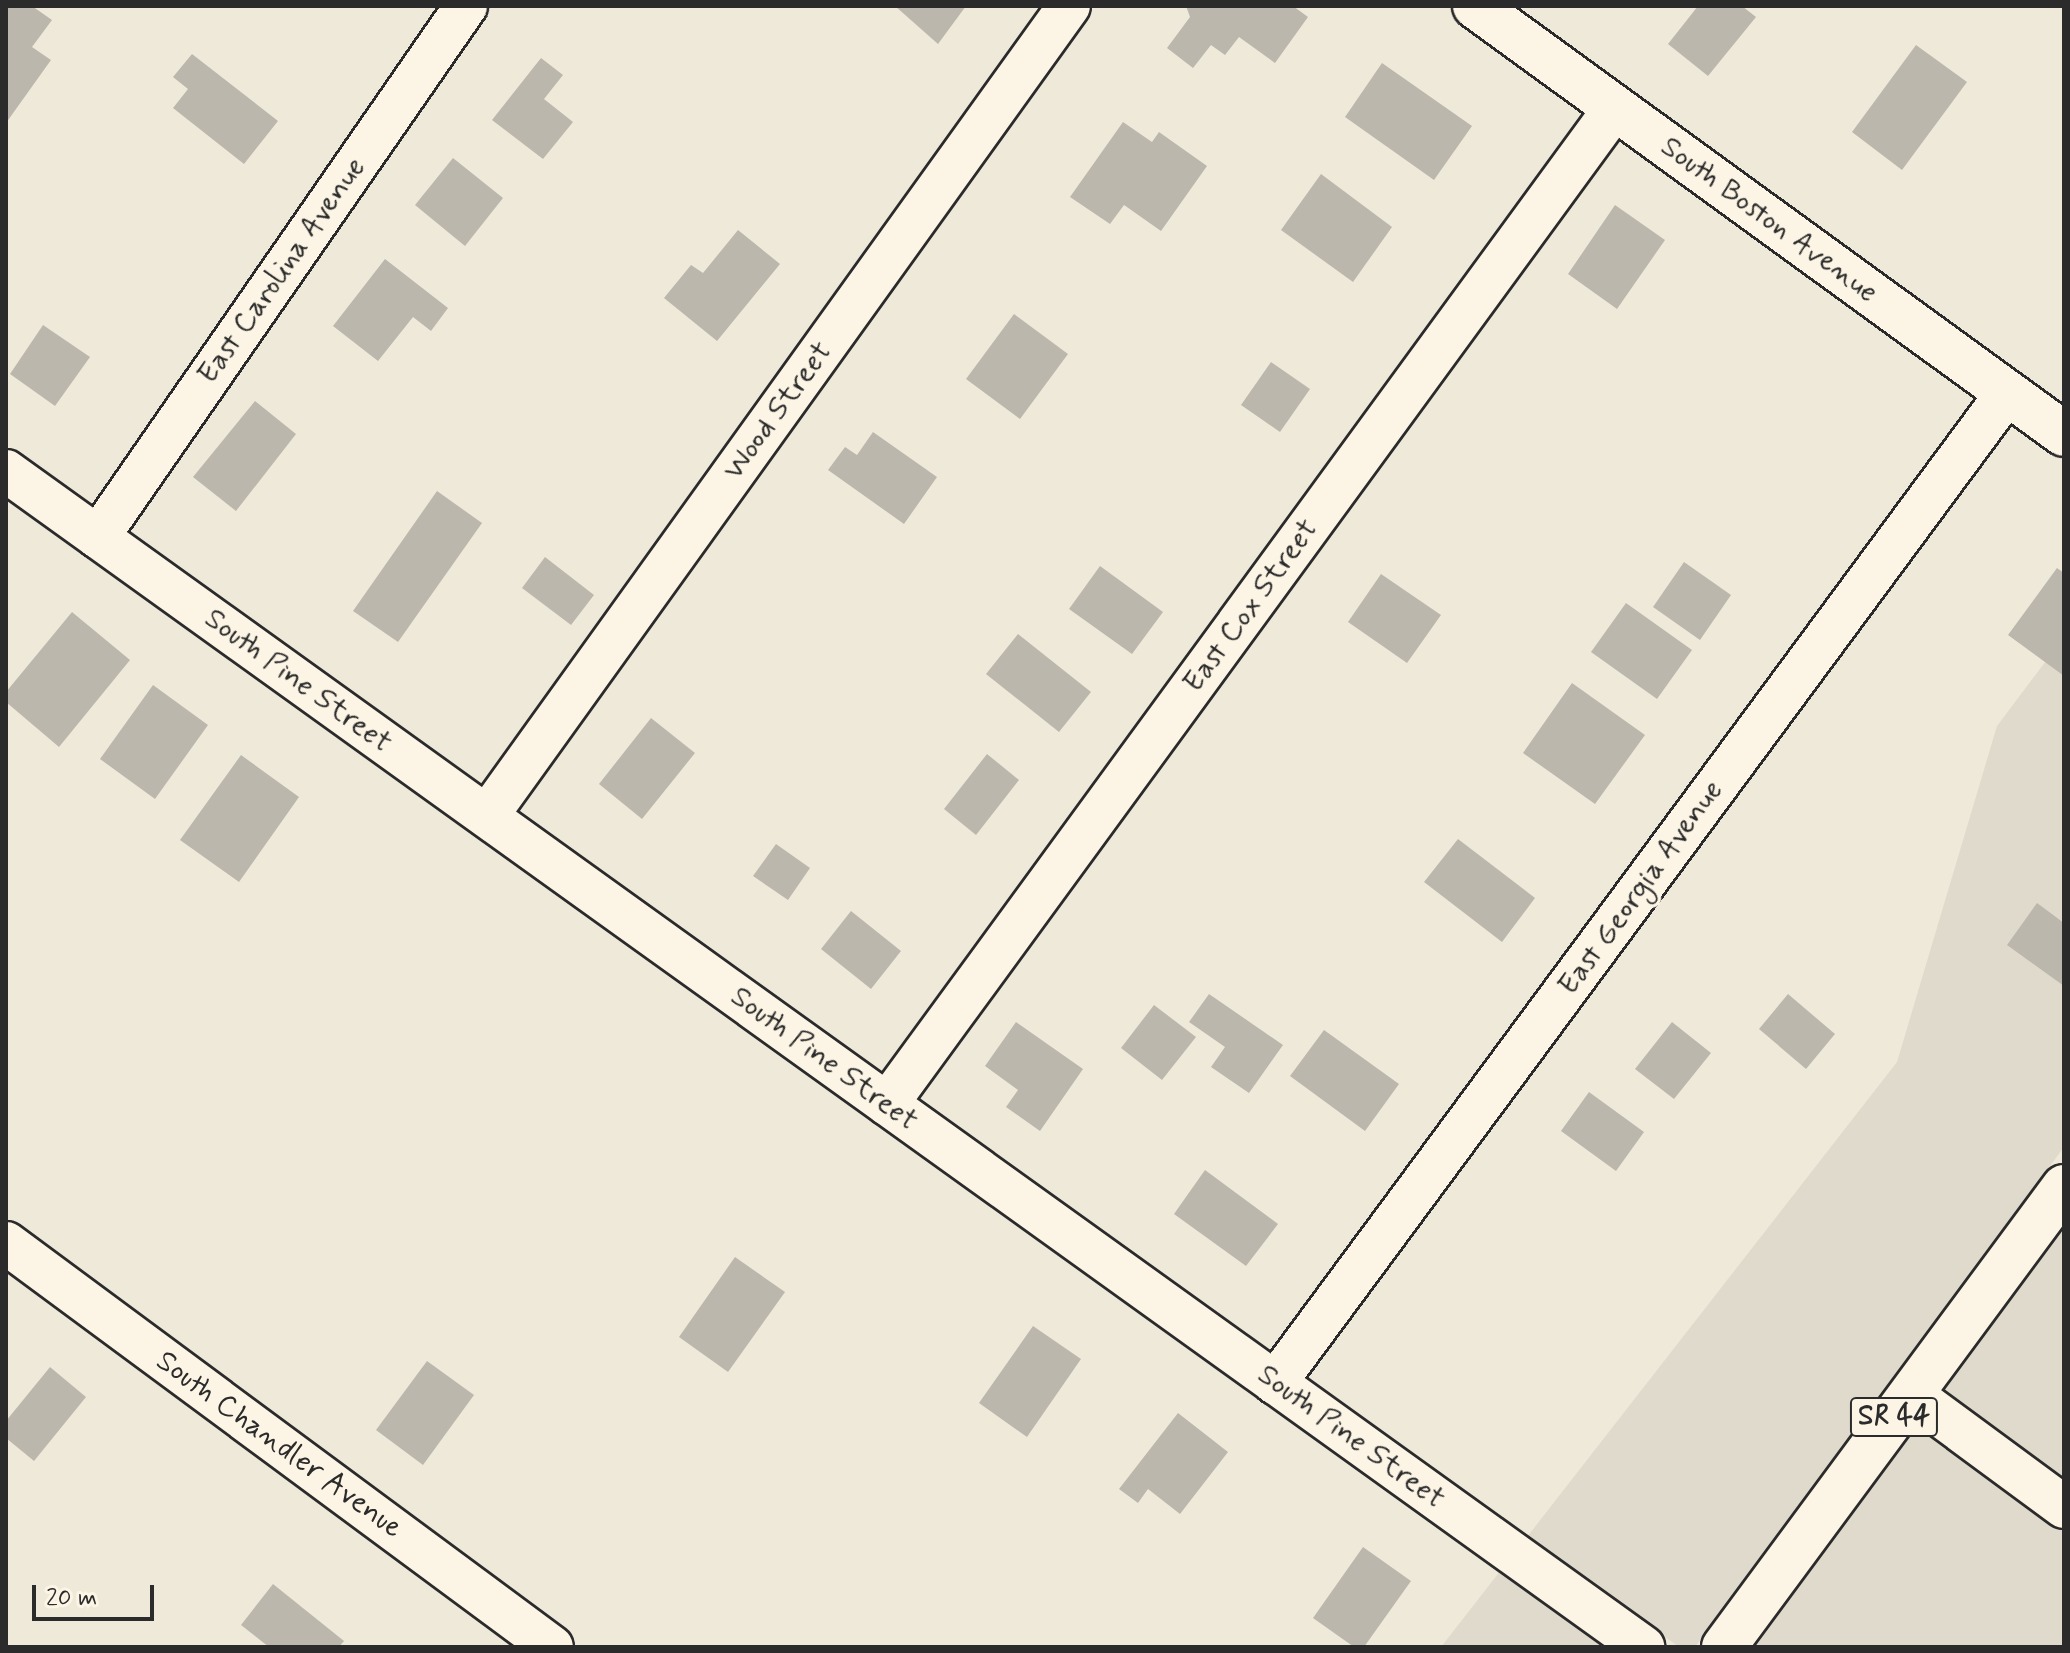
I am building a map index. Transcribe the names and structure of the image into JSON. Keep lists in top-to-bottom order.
{
  "streets": {
    "street": [
      "South Boston Avenue",
      "East Carolina Avenue",
      "Wood Street",
      "East Cox Street",
      "South Pine Street",
      "East Georgia Avenue",
      "SR 44",
      "South Chandler Avenue"
    ]
  },
  "crossings": [
    ["South Boston Avenue", "East Cox Street"],
    ["South Boston Avenue", "East Georgia Avenue"],
    ["East Carolina Avenue", "South Pine Street"],
    ["Wood Street", "South Pine Street"],
    ["East Cox Street", "South Pine Street"],
    ["South Pine Street", "East Georgia Avenue"]
  ],
  "scale_bar": "20 m"
}
